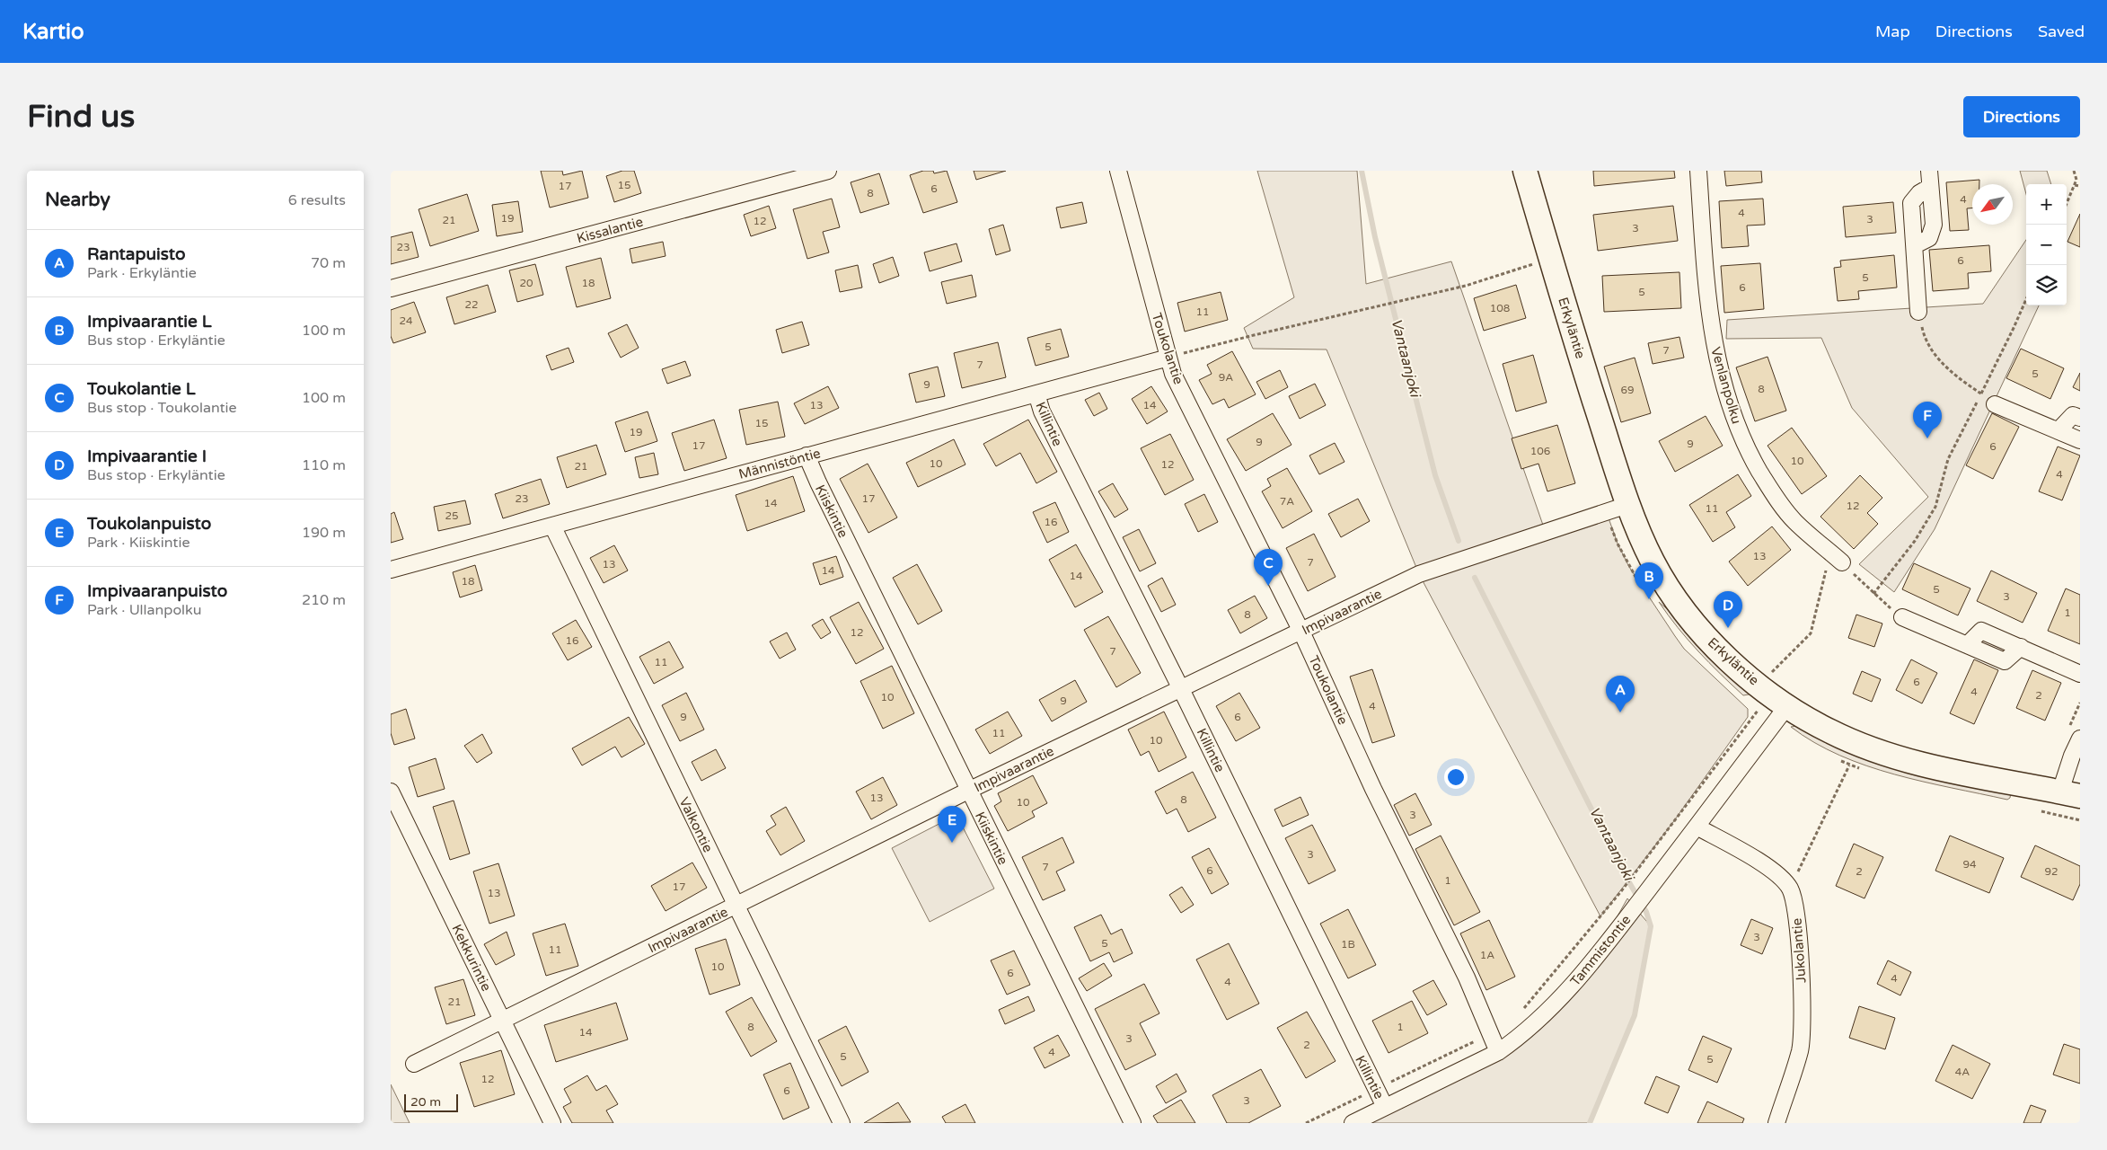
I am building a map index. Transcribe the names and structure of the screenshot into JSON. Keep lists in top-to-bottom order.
{
  "streets": {
    "street": [
      "Kissalantie",
      "Erkyläntie",
      "Toukolantie",
      "Venlanpolku",
      "Killintie",
      "Männistöntie",
      "Kiiskintie",
      "Impivaarantie",
      "Valkontie",
      "Tammistontie",
      "Jukolantie",
      "Kekkurintie"
    ]
  },
  "crossings": [
    ["Erkyläntie", "Impivaarantie"],
    ["Erkyläntie", "Tammistontie"],
    ["Toukolantie", "Männistöntie"],
    ["Toukolantie", "Impivaarantie"],
    ["Toukolantie", "Tammistontie"],
    ["Killintie", "Männistöntie"],
    ["Killintie", "Impivaarantie"],
    ["Killintie", "Tammistontie"],
    ["Männistöntie", "Kiiskintie"],
    ["Männistöntie", "Valkontie"],
    ["Kiiskintie", "Impivaarantie"],
    ["Impivaarantie", "Valkontie"],
    ["Impivaarantie", "Kekkurintie"],
    ["Tammistontie", "Jukolantie"]
  ],
  "water": ["Vantaanjoki"],
  "house_numbers": [
    "15",
    "17",
    "6",
    "8",
    "4",
    "4",
    "19",
    "3",
    "21",
    "12",
    "3",
    "23",
    "6",
    "5",
    "20",
    "18",
    "6",
    "5",
    "22",
    "108",
    "11",
    "24",
    "5",
    "7",
    "7",
    "5",
    "9A",
    "9",
    "8",
    "69",
    "13",
    "14",
    "15",
    "19",
    "9",
    "9",
    "17",
    "6",
    "106",
    "10",
    "10",
    "12",
    "21",
    "4",
    "23",
    "17",
    "7A",
    "14",
    "12",
    "11",
    "25",
    "16",
    "13",
    "7",
    "13",
    "14",
    "14",
    "18",
    "5",
    "3",
    "1",
    "8",
    "12",
    "16",
    "7",
    "11",
    "6",
    "4",
    "2",
    "10",
    "9",
    "4",
    "9",
    "6",
    "11",
    "10",
    "13",
    "8",
    "10",
    "3",
    "3",
    "94",
    "7",
    "6",
    "2",
    "92",
    "1",
    "17",
    "13",
    "3",
    "5",
    "1B",
    "11",
    "1A",
    "10",
    "6",
    "4",
    "4",
    "21",
    "8",
    "1",
    "14",
    "3",
    "2",
    "4",
    "5",
    "5",
    "4A",
    "12",
    "6",
    "3"
  ],
  "scale_bar": "20 m",
  "north": "bottom left",
  "page": {
    "header": "Kartio",
    "nav": ["Map", "Directions", "Saved"],
    "buttons": "Directions",
    "title": "Find us",
    "heading": ["Nearby", "6 results"],
    "map_buttons": ["+", "−"],
    "list": [
      {
        "mark": "A",
        "name": "Rantapuisto",
        "note": "Park · Erkyläntie",
        "value": "70 m"
      },
      {
        "mark": "B",
        "name": "Impivaarantie L",
        "note": "Bus stop · Erkyläntie",
        "value": "100 m"
      },
      {
        "mark": "C",
        "name": "Toukolantie L",
        "note": "Bus stop · Toukolantie",
        "value": "100 m"
      },
      {
        "mark": "D",
        "name": "Impivaarantie I",
        "note": "Bus stop · Erkyläntie",
        "value": "110 m"
      },
      {
        "mark": "E",
        "name": "Toukolanpuisto",
        "note": "Park · Kiiskintie",
        "value": "190 m"
      },
      {
        "mark": "F",
        "name": "Impivaaranpuisto",
        "note": "Park · Ullanpolku",
        "value": "210 m"
      }
    ],
    "pins": [
      "F",
      "C",
      "B",
      "D",
      "A",
      "E"
    ],
    "scale": "20 m"
  }
}
